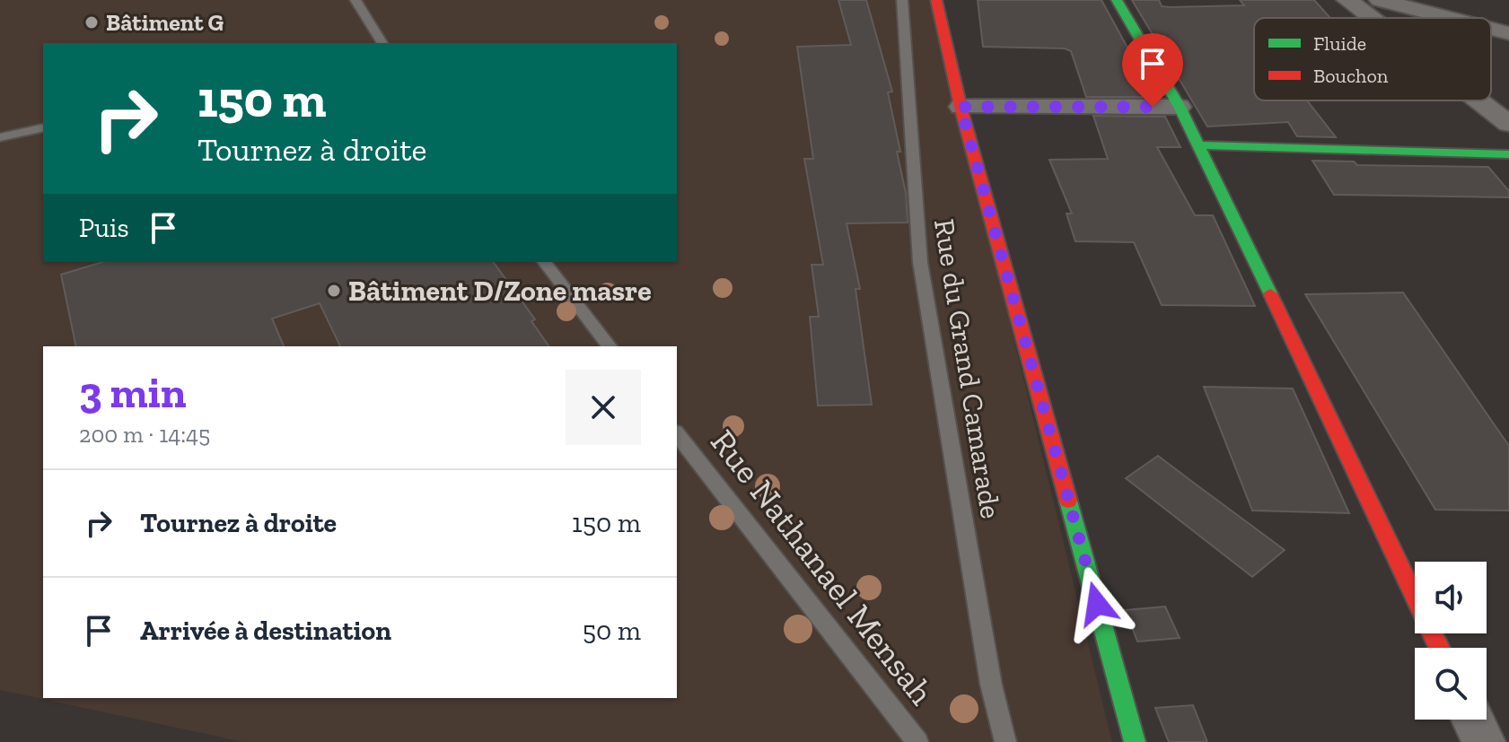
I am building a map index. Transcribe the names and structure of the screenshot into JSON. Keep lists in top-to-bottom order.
{
  "streets": {
    "lane": ["Rue du Grand Camarade", "Rue Nathanael Mensah"]
  },
  "places": ["Bâtiment G", "Bâtiment D/Zone masre"],
  "legend": ["Fluide", "Bouchon"],
  "page": {
    "turn": ["150 m", "Tournez à droite"],
    "then": "Puis",
    "heading": ["3 min", "200 m · 14:45"],
    "list": [
      {
        "name": "Tournez à droite",
        "value": "150 m"
      },
      {
        "name": "Arrivée à destination",
        "value": "50 m"
      }
    ]
  }
}
